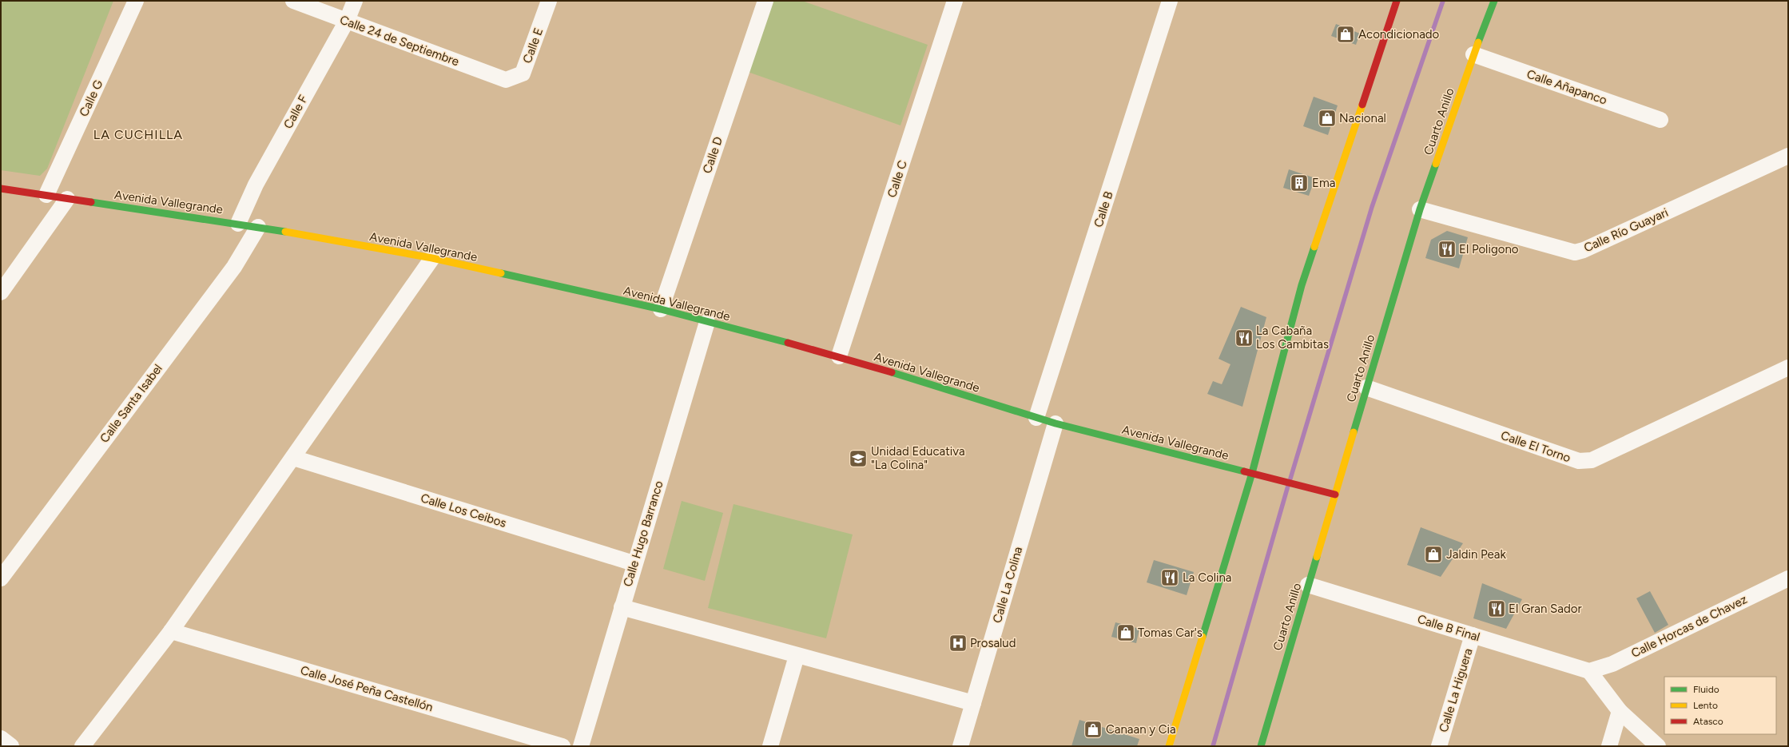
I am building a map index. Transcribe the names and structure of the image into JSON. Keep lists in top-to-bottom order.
{
  "streets": {
    "main road": ["Cuarto Anillo", "Avenida Vallegrande"],
    "street": [
      "Calle 24 de Septiembre",
      "Calle E",
      "Calle Añapanco",
      "Calle G",
      "Calle F",
      "Calle D",
      "Calle C",
      "Calle B",
      "Calle Río Guayari",
      "Calle Santa Isabel",
      "Calle El Torno",
      "Calle Los Ceibos",
      "Calle Hugo Barranco",
      "Calle La Colina",
      "Calle Horcas de Chavez",
      "Calle B Final",
      "Calle José Peña Castellón",
      "Calle La Higuera"
    ]
  },
  "crossings": [
    ["Calle 24 de Septiembre", "Calle E"],
    ["Calle 24 de Septiembre", "Calle F"],
    ["Calle Añapanco", "Cuarto Anillo"],
    ["Calle G", "Avenida Vallegrande"],
    ["Calle F", "Avenida Vallegrande"],
    ["Cuarto Anillo", "Avenida Vallegrande"],
    ["Cuarto Anillo", "Calle Río Guayari"],
    ["Cuarto Anillo", "Calle El Torno"],
    ["Cuarto Anillo", "Calle B Final"],
    ["Calle D", "Avenida Vallegrande"],
    ["Calle C", "Avenida Vallegrande"],
    ["Avenida Vallegrande", "Calle B"],
    ["Avenida Vallegrande", "Calle Santa Isabel"],
    ["Avenida Vallegrande", "Calle Hugo Barranco"],
    ["Avenida Vallegrande", "Calle La Colina"],
    ["Calle Los Ceibos", "Calle Hugo Barranco"],
    ["Calle Horcas de Chavez", "Calle B Final"],
    ["Calle B Final", "Calle La Higuera"]
  ],
  "districts": ["LA CUCHILLA"],
  "places": {
    "shop": [
      "Acondicionado",
      "Nacional",
      "Jaldin Peak",
      "Tomas Car's",
      "Canaan y Cia"
    ],
    "building": ["Ema"],
    "restaurant": [
      "El Poligono",
      "La Cabaña Los Cambitas",
      "La Colina",
      "El Gran Sador"
    ],
    "school or university": ["Unidad Educativa \"La Colina\""],
    "hospital": ["Prosalud"]
  },
  "legend": ["Fluido", "Lento", "Atasco"]
}
